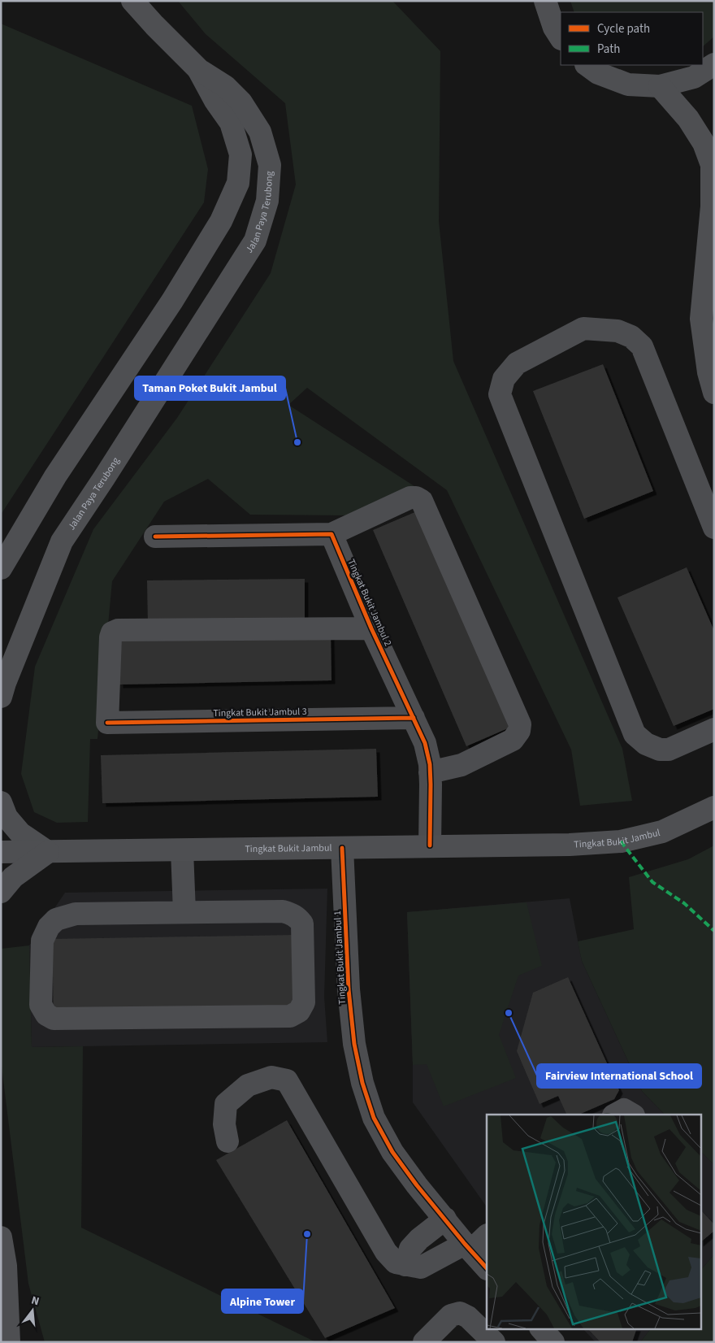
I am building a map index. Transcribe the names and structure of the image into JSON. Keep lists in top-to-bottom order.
{
  "streets": {
    "main road": ["Jalan Paya Terubong", "Tingkat Bukit Jambul"],
    "street": ["Tingkat Bukit Jambul 2", "Tingkat Bukit Jambul 3", "Tingkat Bukit Jambul 1"]
  },
  "crossings": [
    ["Tingkat Bukit Jambul 2", "Tingkat Bukit Jambul 3"],
    ["Tingkat Bukit Jambul 2", "Tingkat Bukit Jambul"],
    ["Tingkat Bukit Jambul", "Tingkat Bukit Jambul 1"]
  ],
  "places": ["Taman Poket Bukit Jambul", "Fairview International School", "Alpine Tower"],
  "legend": ["Cycle path", "Path"],
  "north": "top"
}
